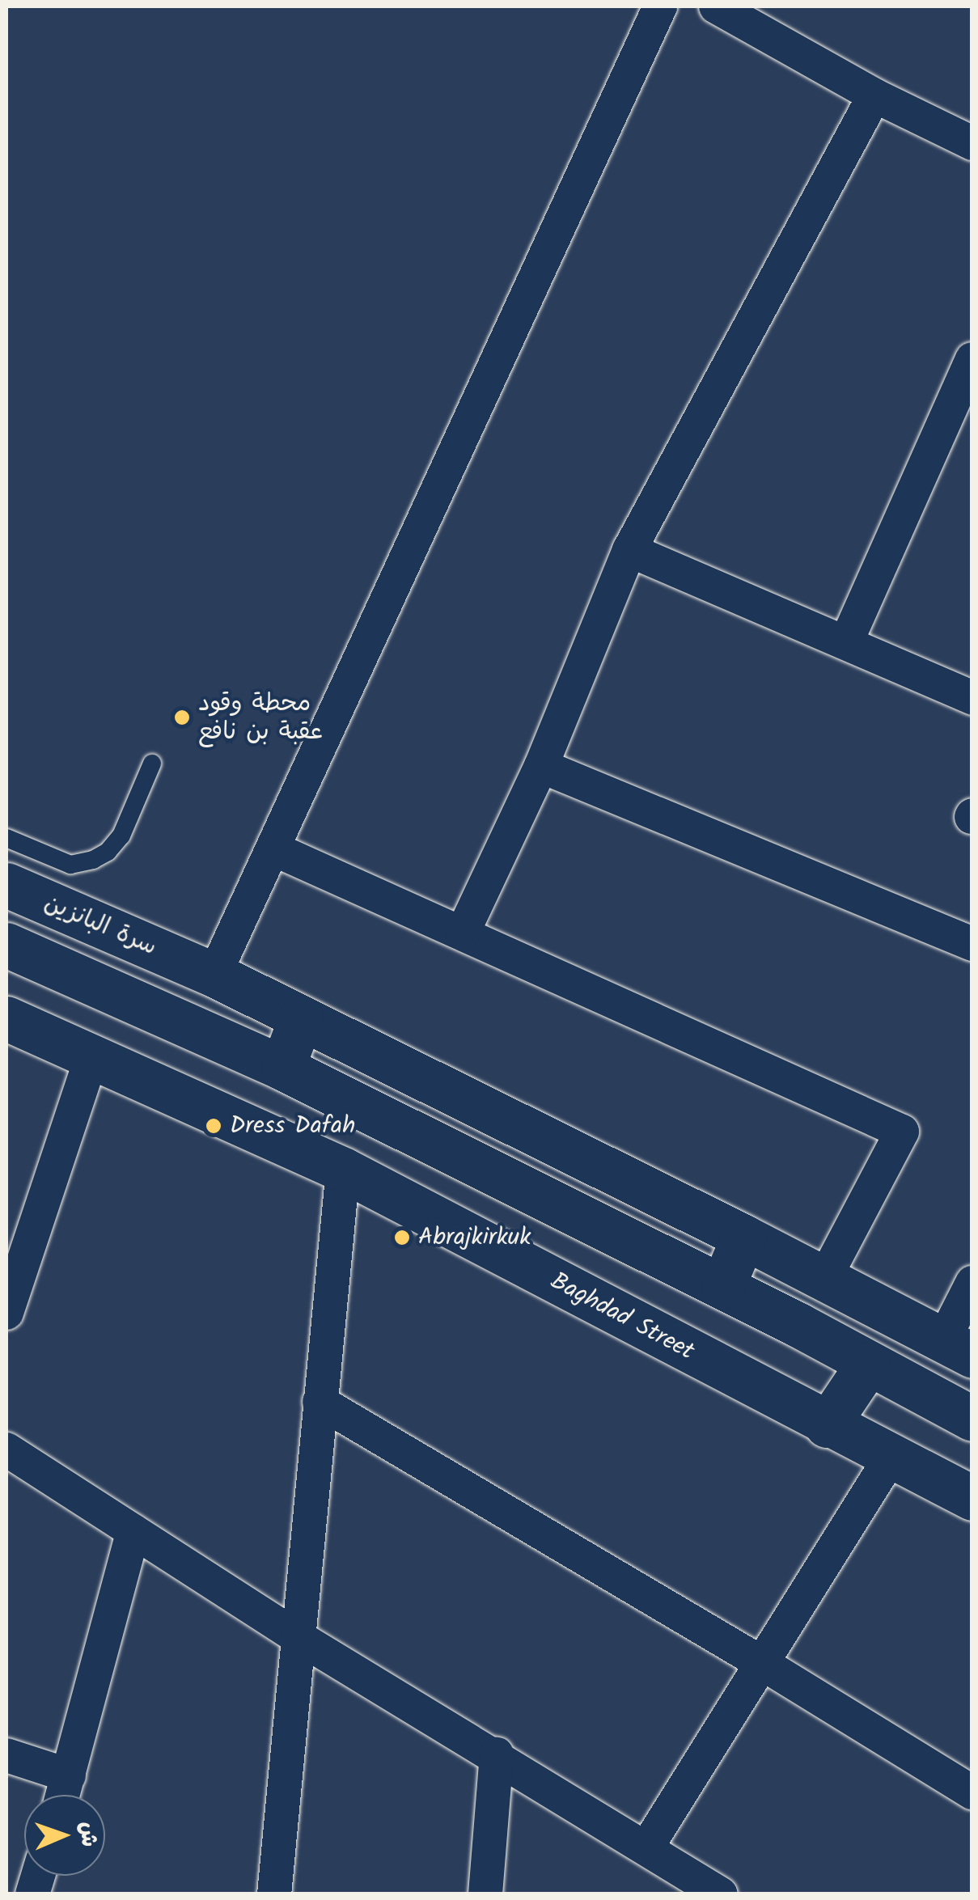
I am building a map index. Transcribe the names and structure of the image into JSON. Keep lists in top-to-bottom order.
{
  "streets": {
    "main road": ["سرة البانزين", "Baghdad Street"]
  },
  "places": ["محطة وقود عقبة بن نافع", "Dress Dafah", "Abrajkirkuk"],
  "north": "right"
}
